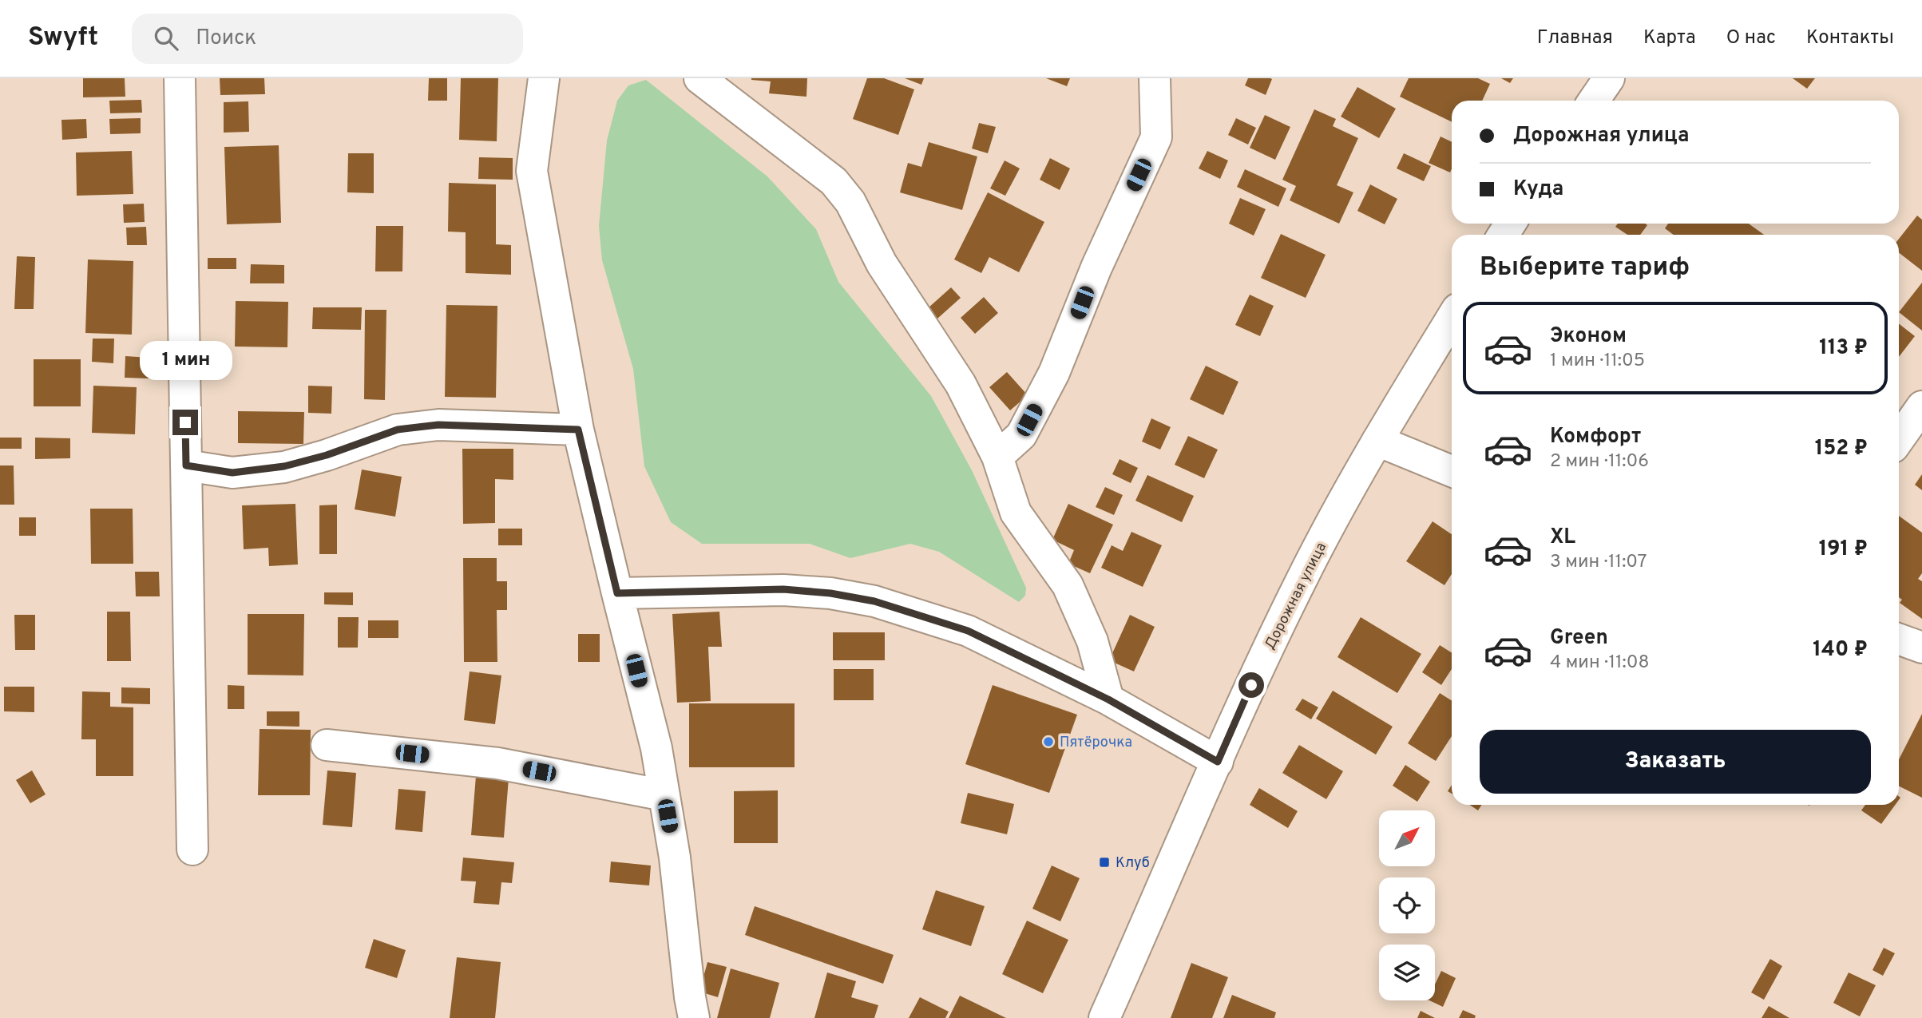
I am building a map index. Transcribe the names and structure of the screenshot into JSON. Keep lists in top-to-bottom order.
{
  "streets": {
    "street": ["Дорожная улица"]
  },
  "places": {
    "other": ["Пятёрочка"],
    "transit": ["Клуб"]
  },
  "north": "top right",
  "page": {
    "header": "Swyft",
    "search": "Поиск",
    "nav": [
      "Главная",
      "Карта",
      "О нас",
      "Контакты"
    ],
    "banner": ["Дорожная улица", "Куда"],
    "heading": "Выберите тариф",
    "list": [
      {
        "name": "Эконом",
        "note": "1 мин · 11:05",
        "value": "113 ₽"
      },
      {
        "name": "Комфорт",
        "note": "2 мин · 11:06",
        "value": "152 ₽"
      },
      {
        "name": "XL",
        "note": "3 мин · 11:07",
        "value": "191 ₽"
      },
      {
        "name": "Green",
        "note": "4 мин · 11:08",
        "value": "140 ₽"
      }
    ],
    "bubble": "1 мин",
    "buttons": "Заказать"
  }
}
